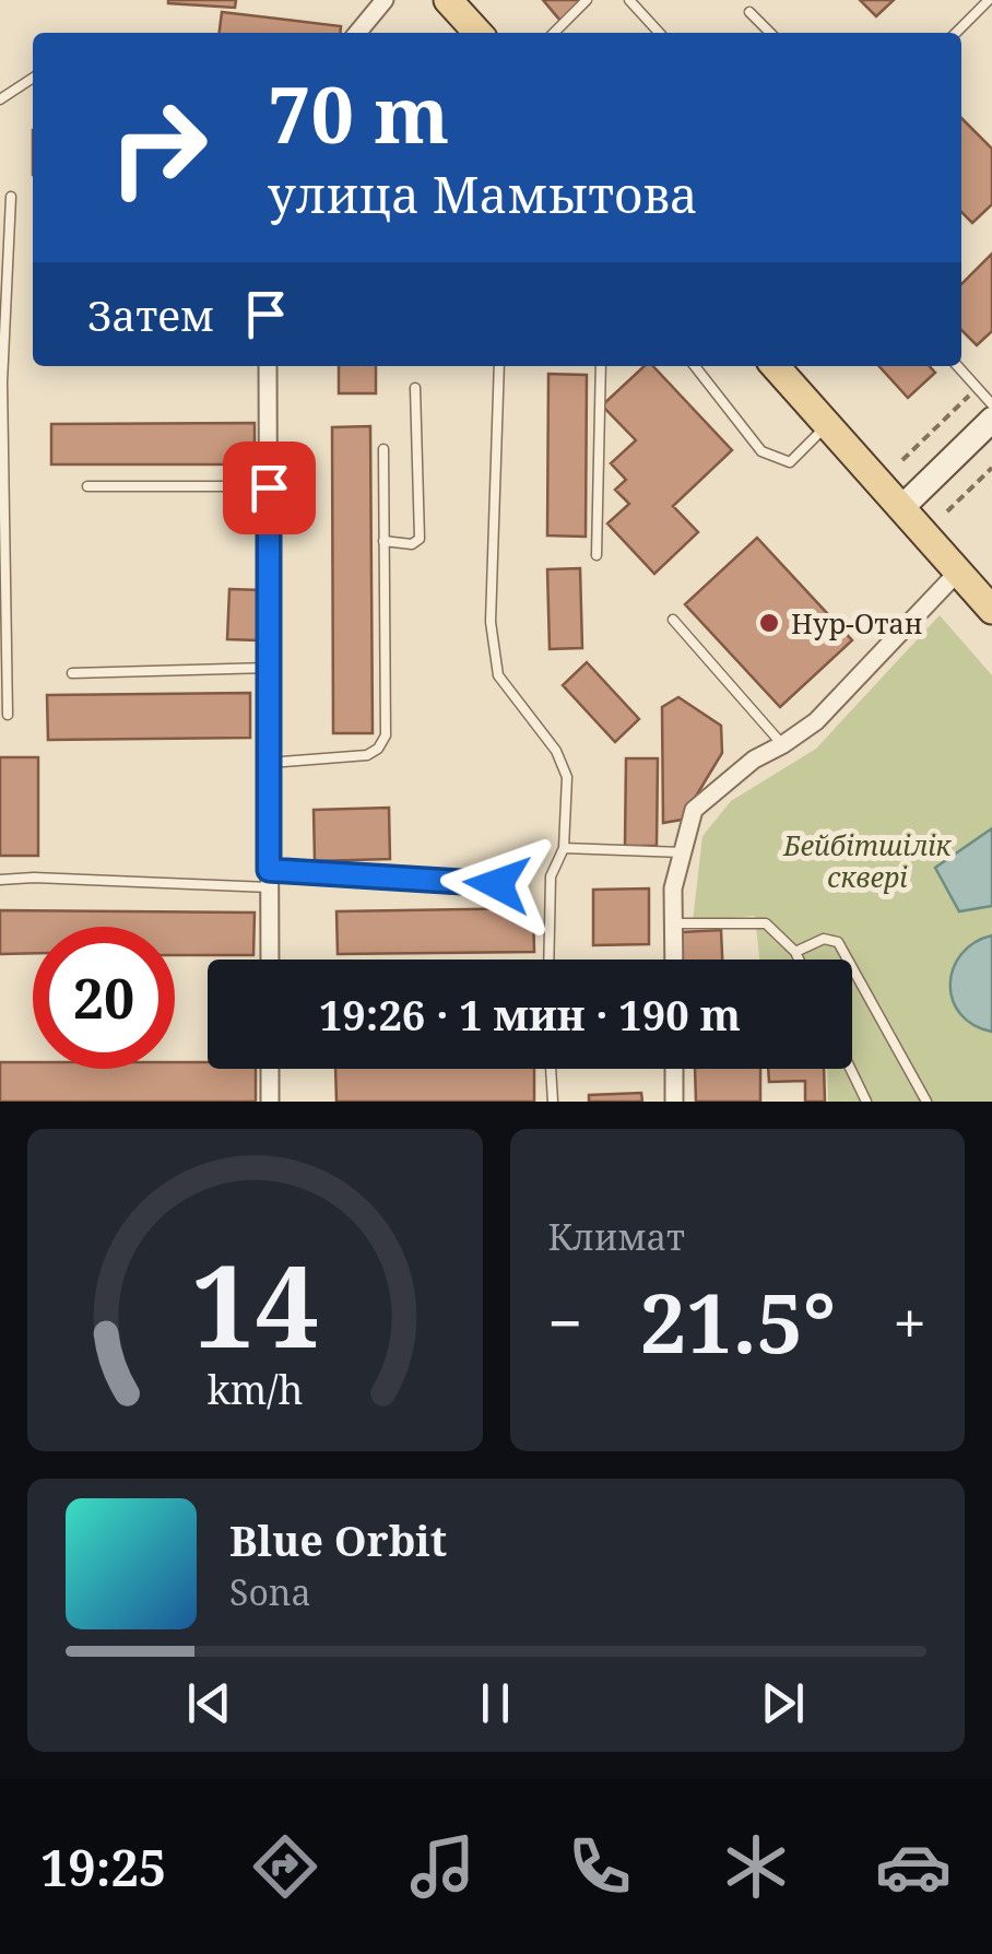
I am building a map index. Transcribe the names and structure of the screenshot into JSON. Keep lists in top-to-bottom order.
{
  "parks": ["Бейбітшілік сквері"],
  "places": ["Нур-Отан"],
  "page": {
    "turn": ["70 m", "улица Мамытова"],
    "then": "Затем",
    "limit": "20",
    "trip": "19:26 · 1 мин · 190 m",
    "tile": "Климат",
    "heat": ["−", "21.5°", "+"],
    "song": ["Blue Orbit", "Sona"],
    "tabs": "19:25",
    "gauge": ["14", "km/h"]
  }
}
